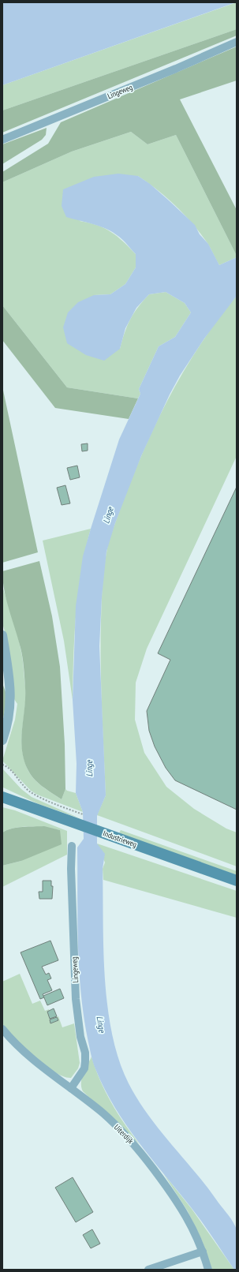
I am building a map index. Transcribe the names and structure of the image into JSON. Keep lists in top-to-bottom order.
{
  "streets": {
    "main road": ["Industrieweg"],
    "street": ["Lingeweg", "Uiterdijk"]
  },
  "crossings": [
    ["Lingeweg", "Uiterdijk"]
  ],
  "water": ["Linge"]
}
